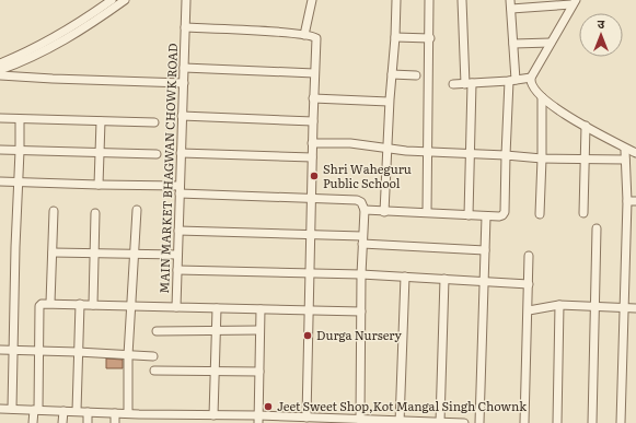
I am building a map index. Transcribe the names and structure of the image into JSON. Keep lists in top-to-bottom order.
{
  "streets": {
    "street": ["MAIN MARKET BHAGWAN CHOWK ROAD"]
  },
  "places": ["Shri Waheguru Public School", "Durga Nursery", "Jeet Sweet Shop,Kot Mangal Singh Chownk"],
  "north": "top"
}
